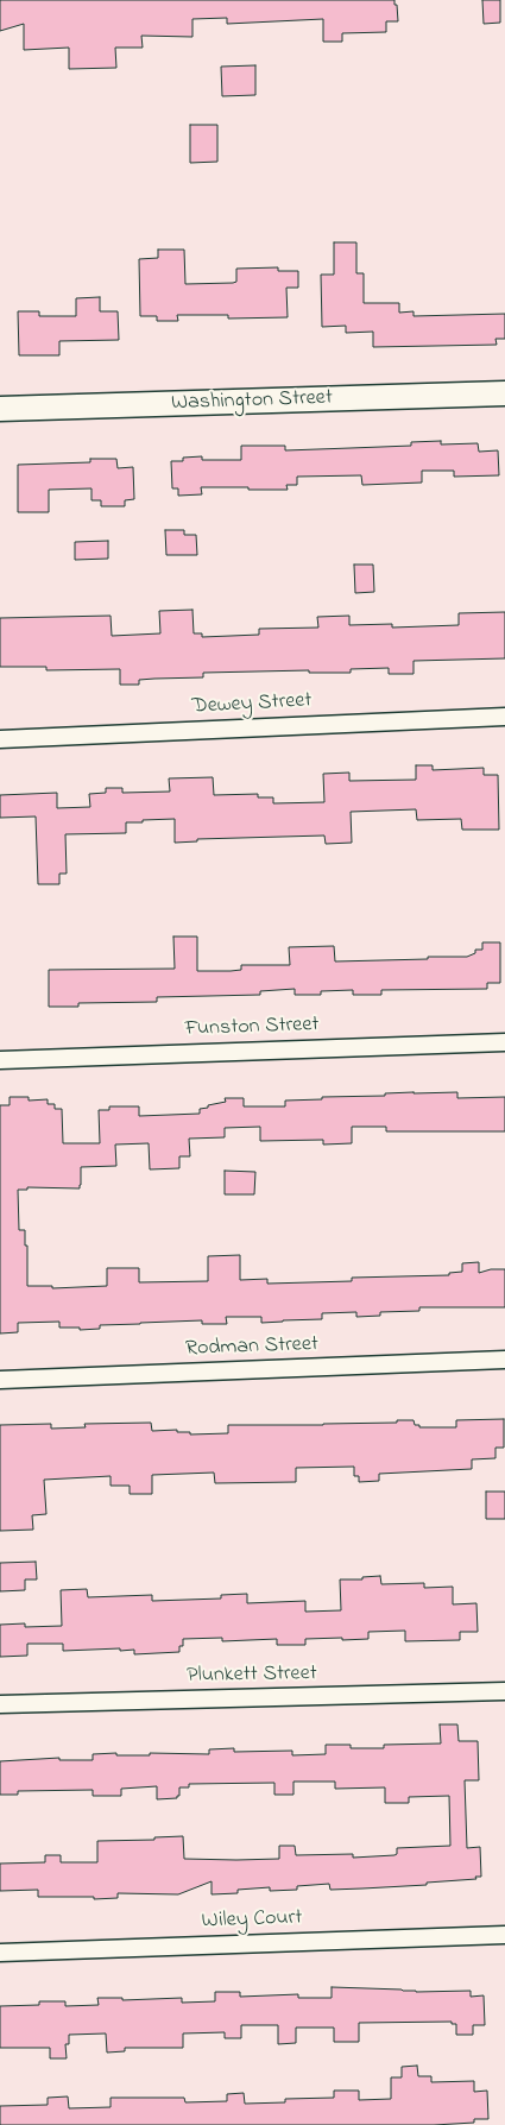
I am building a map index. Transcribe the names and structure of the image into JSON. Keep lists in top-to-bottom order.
{
  "streets": {
    "street": [
      "Washington Street",
      "Dewey Street",
      "Funston Street",
      "Rodman Street",
      "Plunkett Street",
      "Wiley Court"
    ]
  }
}
